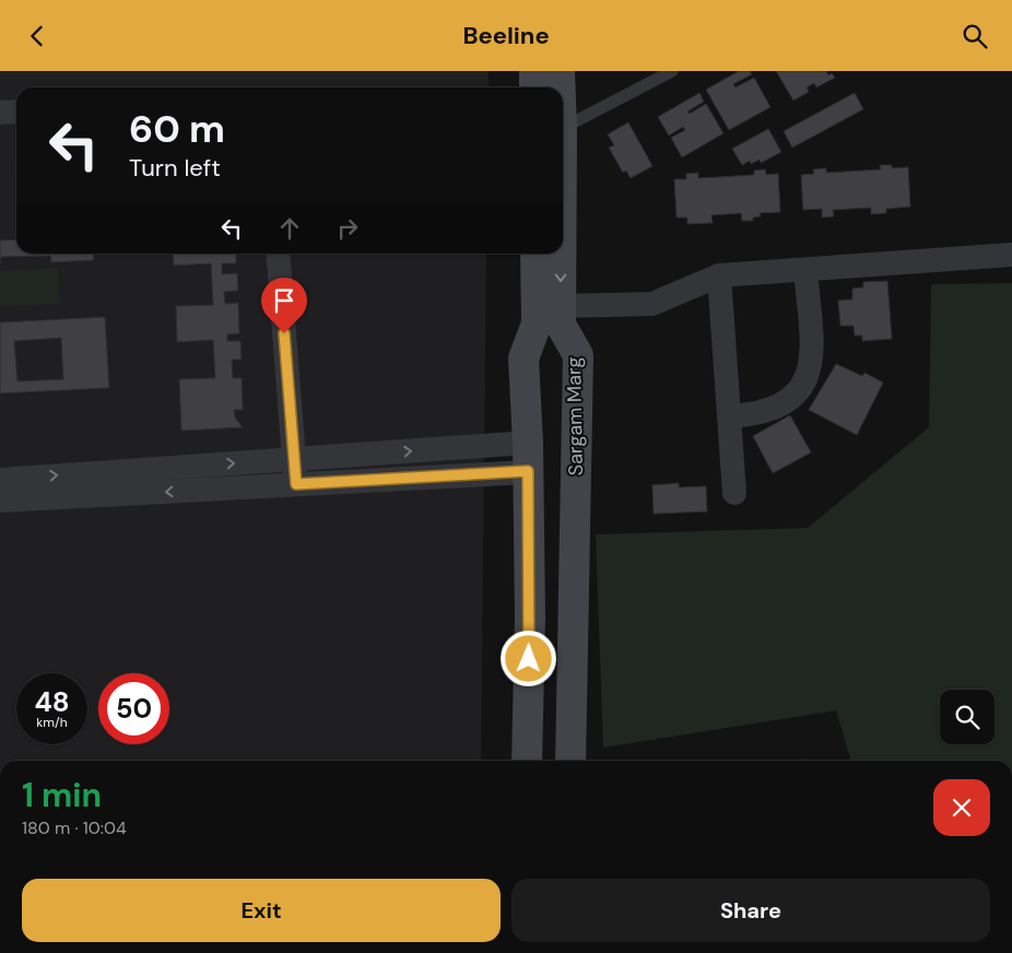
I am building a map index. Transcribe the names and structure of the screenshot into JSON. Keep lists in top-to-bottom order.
{
  "streets": {
    "main road": ["Sargam Marg"]
  },
  "page": {
    "header": "Beeline",
    "turn": ["60 m", "Turn left"],
    "speed": "48 km/h",
    "limit": "50",
    "heading": ["1 min", "180 m · 10:04"],
    "buttons": ["Exit", "Share"]
  }
}
